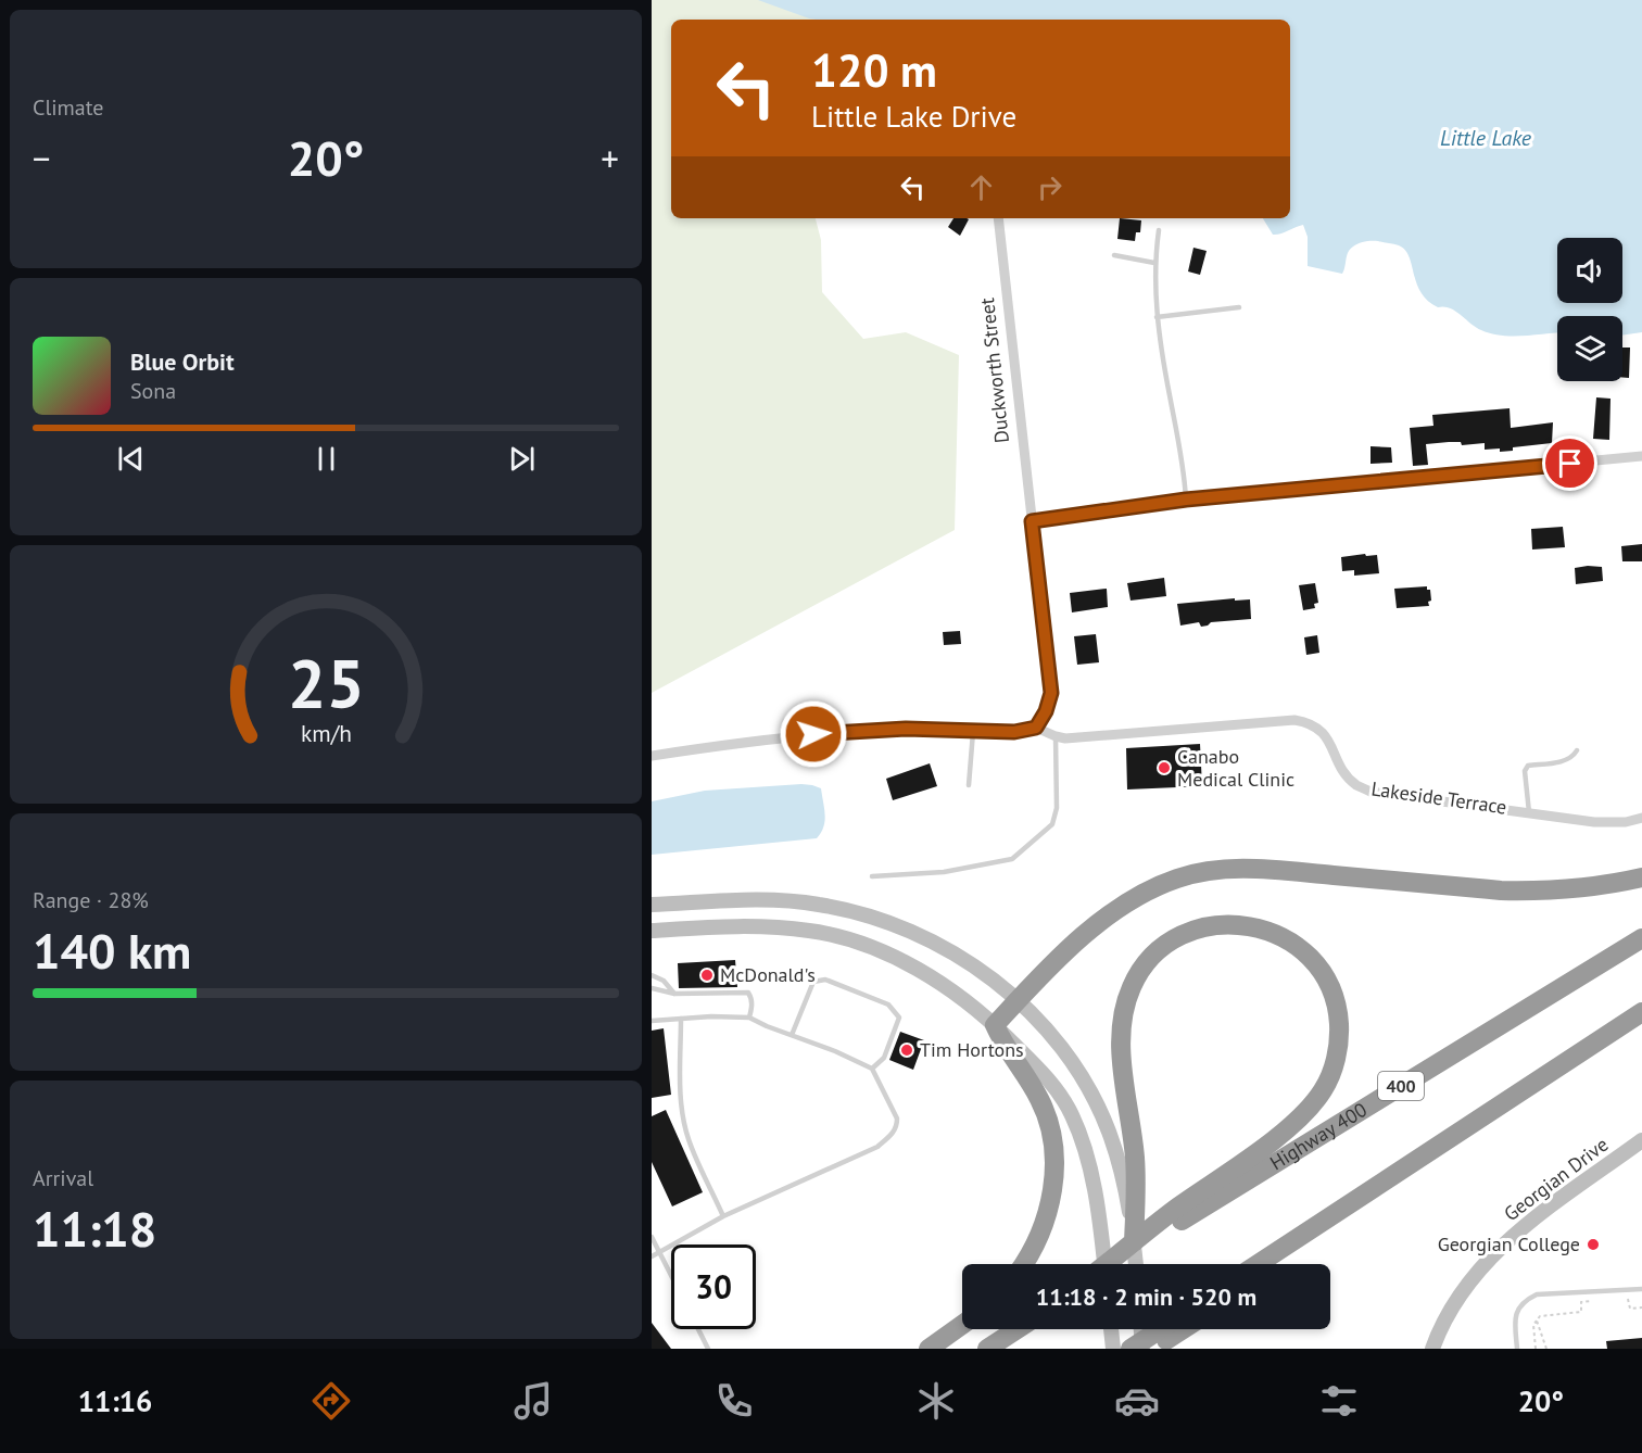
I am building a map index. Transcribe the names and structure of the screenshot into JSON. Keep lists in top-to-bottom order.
{
  "streets": {
    "highway": ["400", "Highway 400"],
    "main road": ["Georgian Drive"],
    "street": ["Duckworth Street", "Lakeside Terrace"]
  },
  "crossings": [
    ["Duckworth Street", "Lakeside Terrace"]
  ],
  "water": ["Little Lake"],
  "places": [
    "Canabo Medical Clinic",
    "McDonald's",
    "Tim Hortons",
    "Georgian College"
  ],
  "page": {
    "tile": [
      "Climate",
      ["Range · 28%", "140 km"],
      ["Arrival", "11:18"]
    ],
    "turn": ["120 m", "Little Lake Drive"],
    "heat": ["−", "20°", "+"],
    "song": ["Blue Orbit", "Sona"],
    "limit": "30",
    "trip": "11:18 · 2 min · 520 m",
    "tabs": ["11:16", "20°"],
    "gauge": ["25", "km/h"]
  }
}
